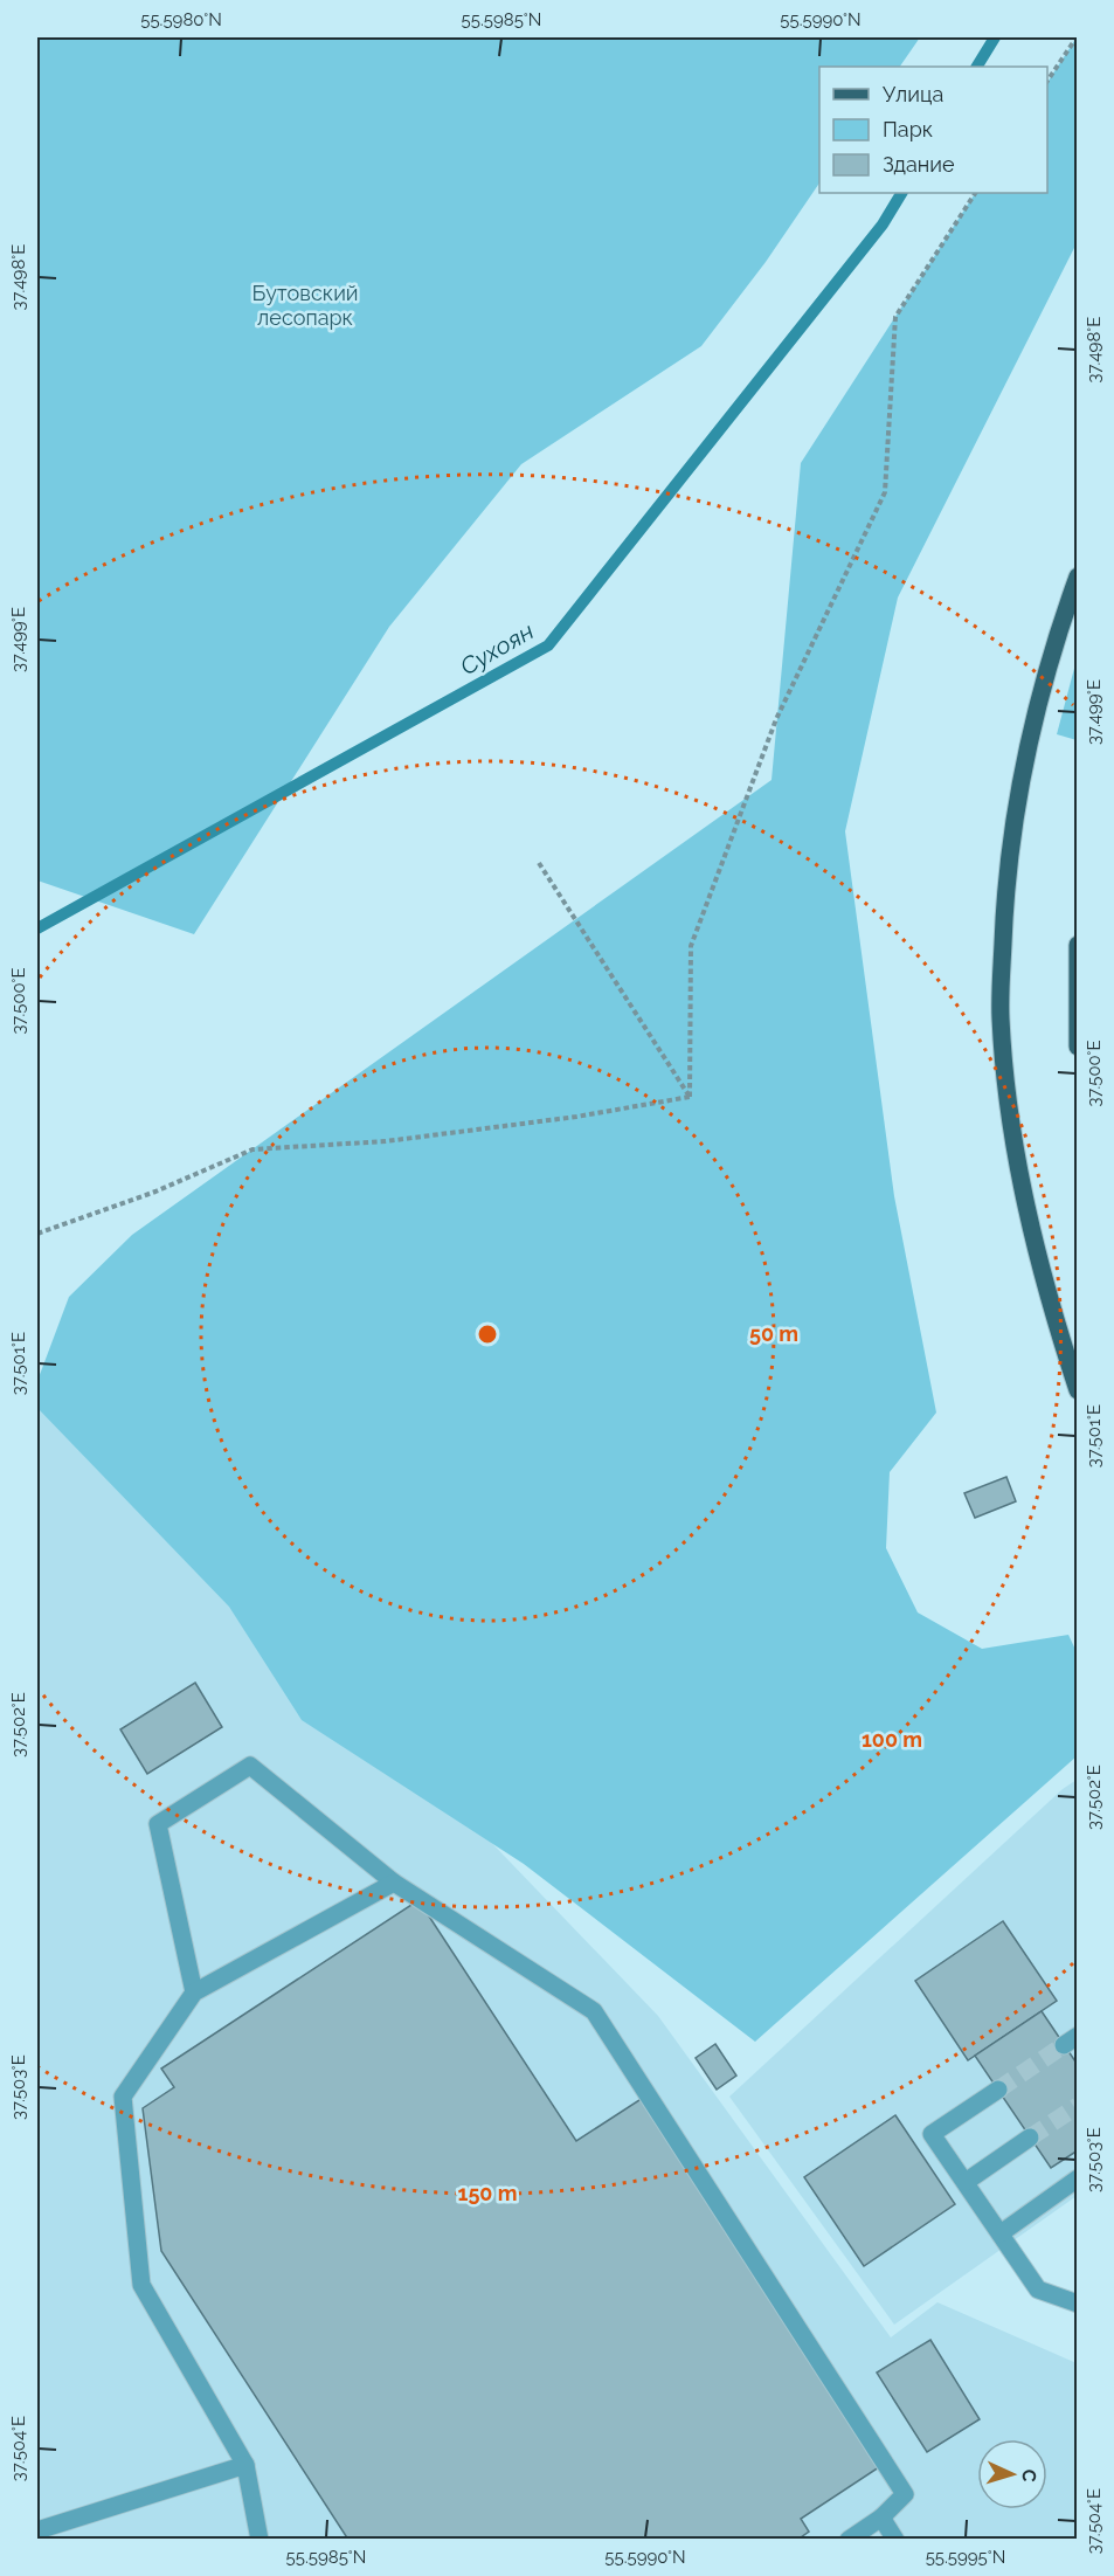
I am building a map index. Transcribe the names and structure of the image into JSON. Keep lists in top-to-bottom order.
{
  "water": ["Сухоян"],
  "parks": ["Бутовский лесопарк"],
  "legend": ["Улица", "Парк", "Здание"],
  "north": "right",
  "coordinates": [
    "55.5980°N",
    "55.5985°N",
    "55.5990°N",
    "37.498°E",
    "37.499°E",
    "37.500°E",
    "37.501°E",
    "37.502°E",
    "37.503°E",
    "37.504°E",
    "55.5995°N"
  ],
  "rings": ["50 m", "100 m", "150 m"]
}
